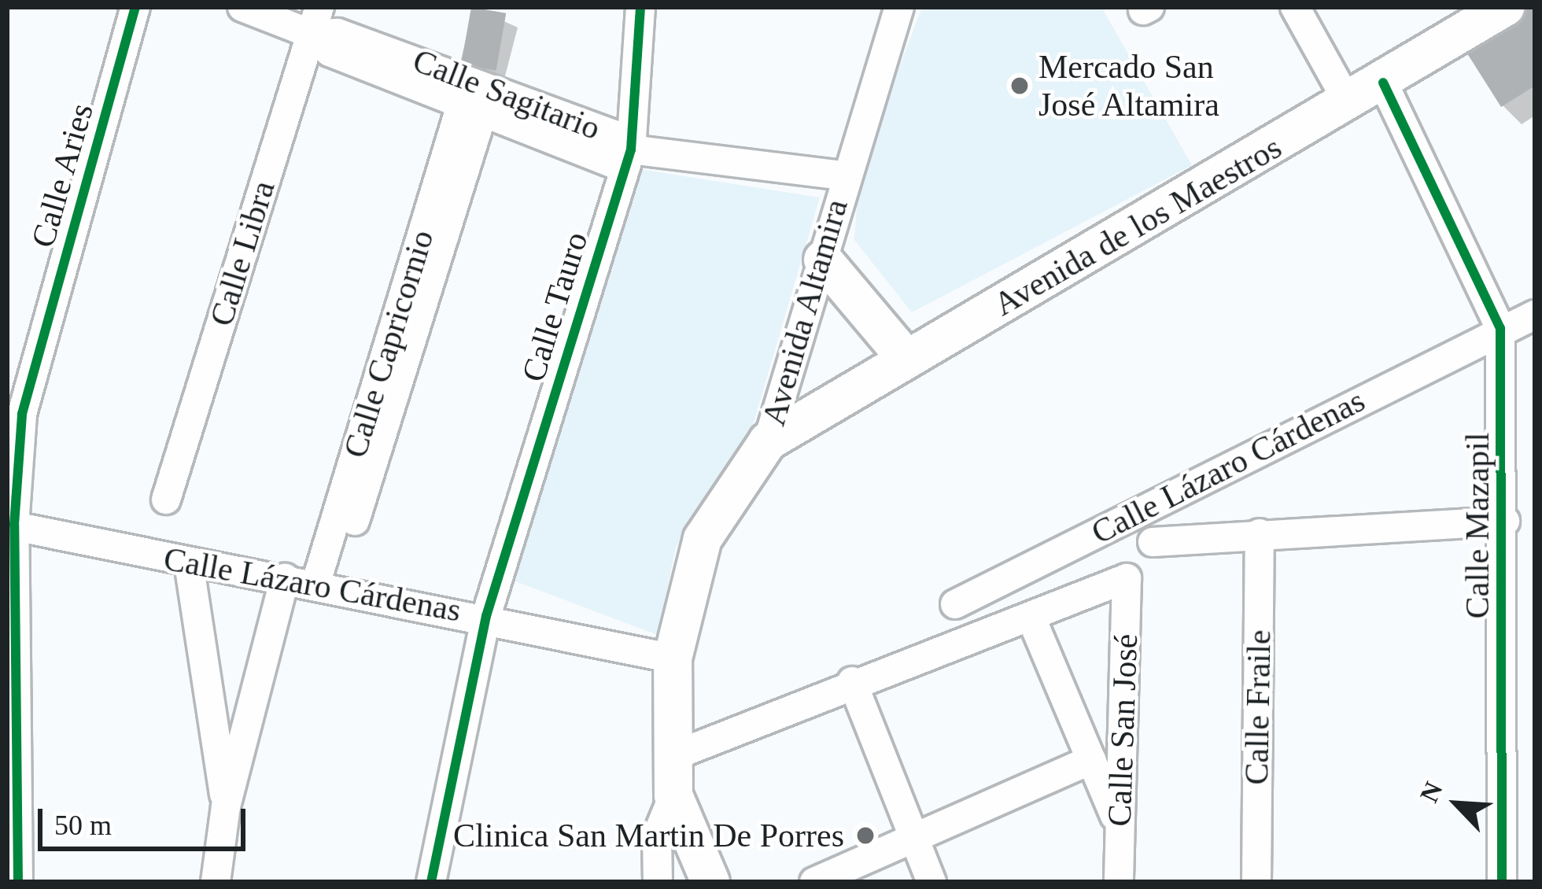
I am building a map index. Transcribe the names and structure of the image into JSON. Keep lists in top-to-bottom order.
{
  "streets": {
    "main road": ["Avenida de los Maestros", "Avenida Altamira"],
    "street": [
      "Calle Sagitario",
      "Calle Aries",
      "Calle Libra",
      "Calle Tauro",
      "Calle Capricornio",
      "Calle Lázaro Cárdenas",
      "Calle Mazapil",
      "Calle Fraile",
      "Calle San José"
    ]
  },
  "crossings": [
    ["Calle Sagitario", "Calle Libra"],
    ["Calle Sagitario", "Calle Tauro"],
    ["Calle Sagitario", "Calle Capricornio"],
    ["Calle Aries", "Calle Lázaro Cárdenas"],
    ["Avenida de los Maestros", "Avenida Altamira"],
    ["Avenida de los Maestros", "Calle Mazapil"],
    ["Calle Tauro", "Calle Lázaro Cárdenas"],
    ["Avenida Altamira", "Calle Lázaro Cárdenas"],
    ["Calle Capricornio", "Calle Lázaro Cárdenas"],
    ["Calle Lázaro Cárdenas", "Calle Mazapil"],
    ["Calle Lázaro Cárdenas", "Calle San José"]
  ],
  "places": ["Mercado San José Altamira", "Clinica San Martin De Porres"],
  "scale_bar": "50 m",
  "north": "top left"
}
